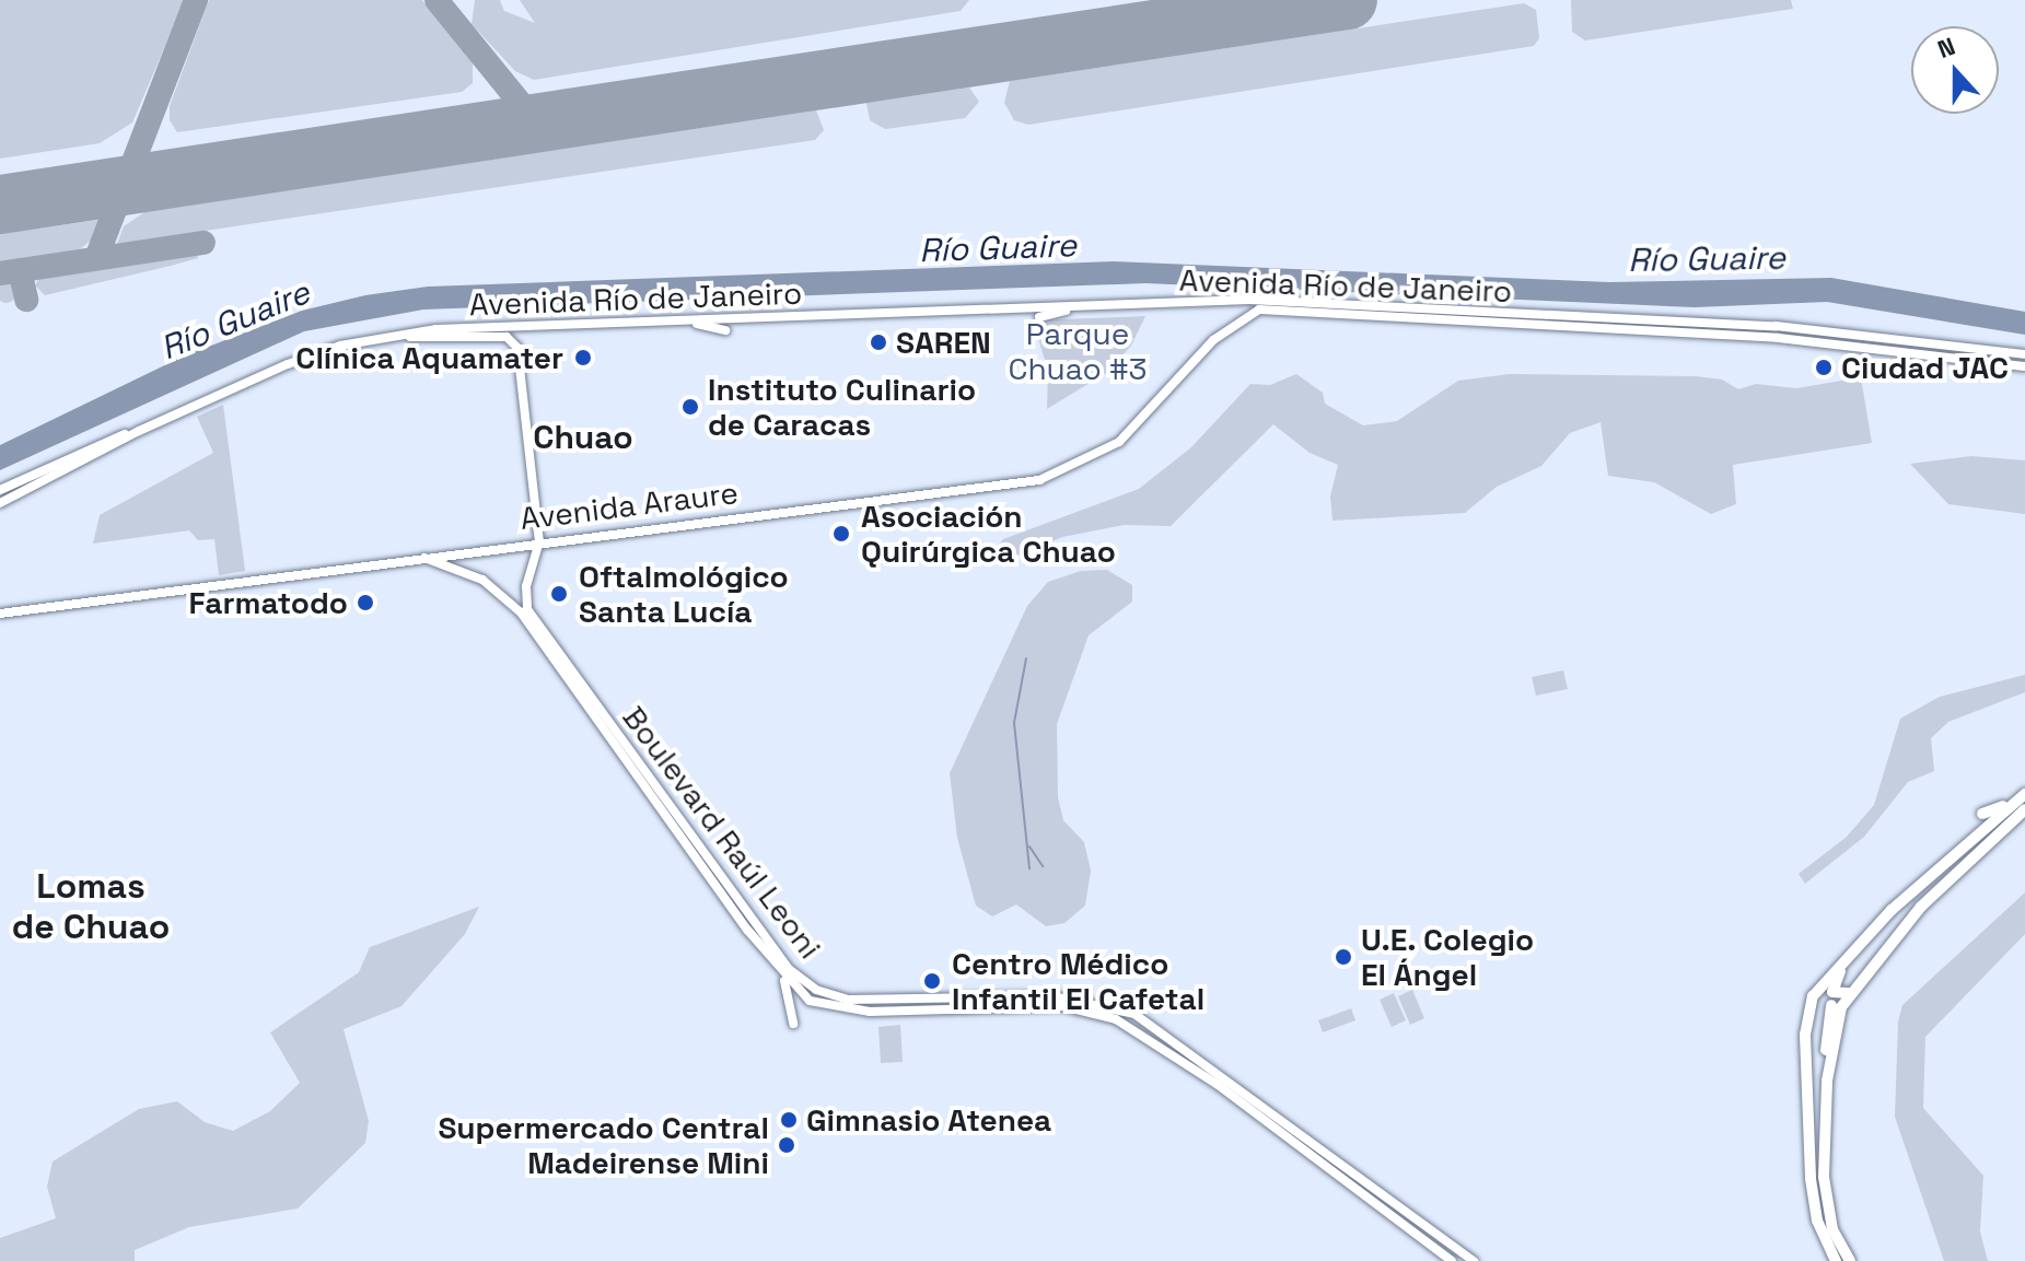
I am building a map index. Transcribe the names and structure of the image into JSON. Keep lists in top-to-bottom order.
{
  "streets": {
    "street": ["Avenida Río de Janeiro", "Avenida Araure", "Boulevard Raúl Leoni"]
  },
  "crossings": [
    ["Avenida Río de Janeiro", "Avenida Araure"],
    ["Avenida Río de Janeiro", "Boulevard Raúl Leoni"],
    ["Avenida Araure", "Boulevard Raúl Leoni"]
  ],
  "districts": ["Chuao", "Lomas de Chuao"],
  "water": ["Río Guaire"],
  "parks": ["Parque Chuao #3"],
  "places": [
    "SAREN",
    "Clínica Aquamater",
    "Ciudad JAC",
    "Instituto Culinario de Caracas",
    "Asociación Quirúrgica Chuao",
    "Oftalmológico Santa Lucía",
    "Farmatodo",
    "U.E. Colegio El Ángel",
    "Centro Médico Infantil El Cafetal",
    "Gimnasio Atenea",
    "Supermercado Central Madeirense Mini"
  ],
  "north": "top"
}
